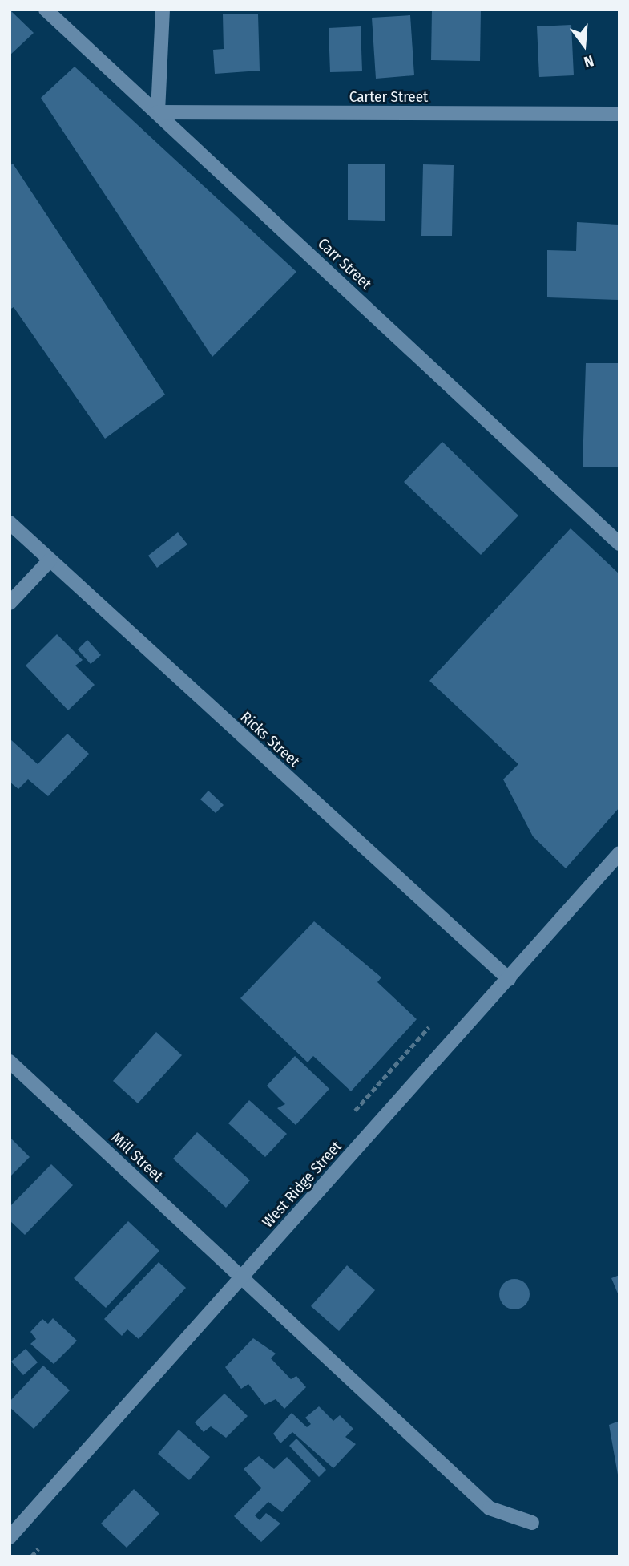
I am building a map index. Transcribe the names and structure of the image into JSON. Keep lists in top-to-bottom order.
{
  "streets": {
    "street": [
      "Carter Street",
      "Carr Street",
      "Ricks Street",
      "Mill Street",
      "West Ridge Street"
    ]
  },
  "crossings": [
    ["Carter Street", "Carr Street"],
    ["Ricks Street", "West Ridge Street"],
    ["Mill Street", "West Ridge Street"]
  ],
  "north": "bottom"
}
